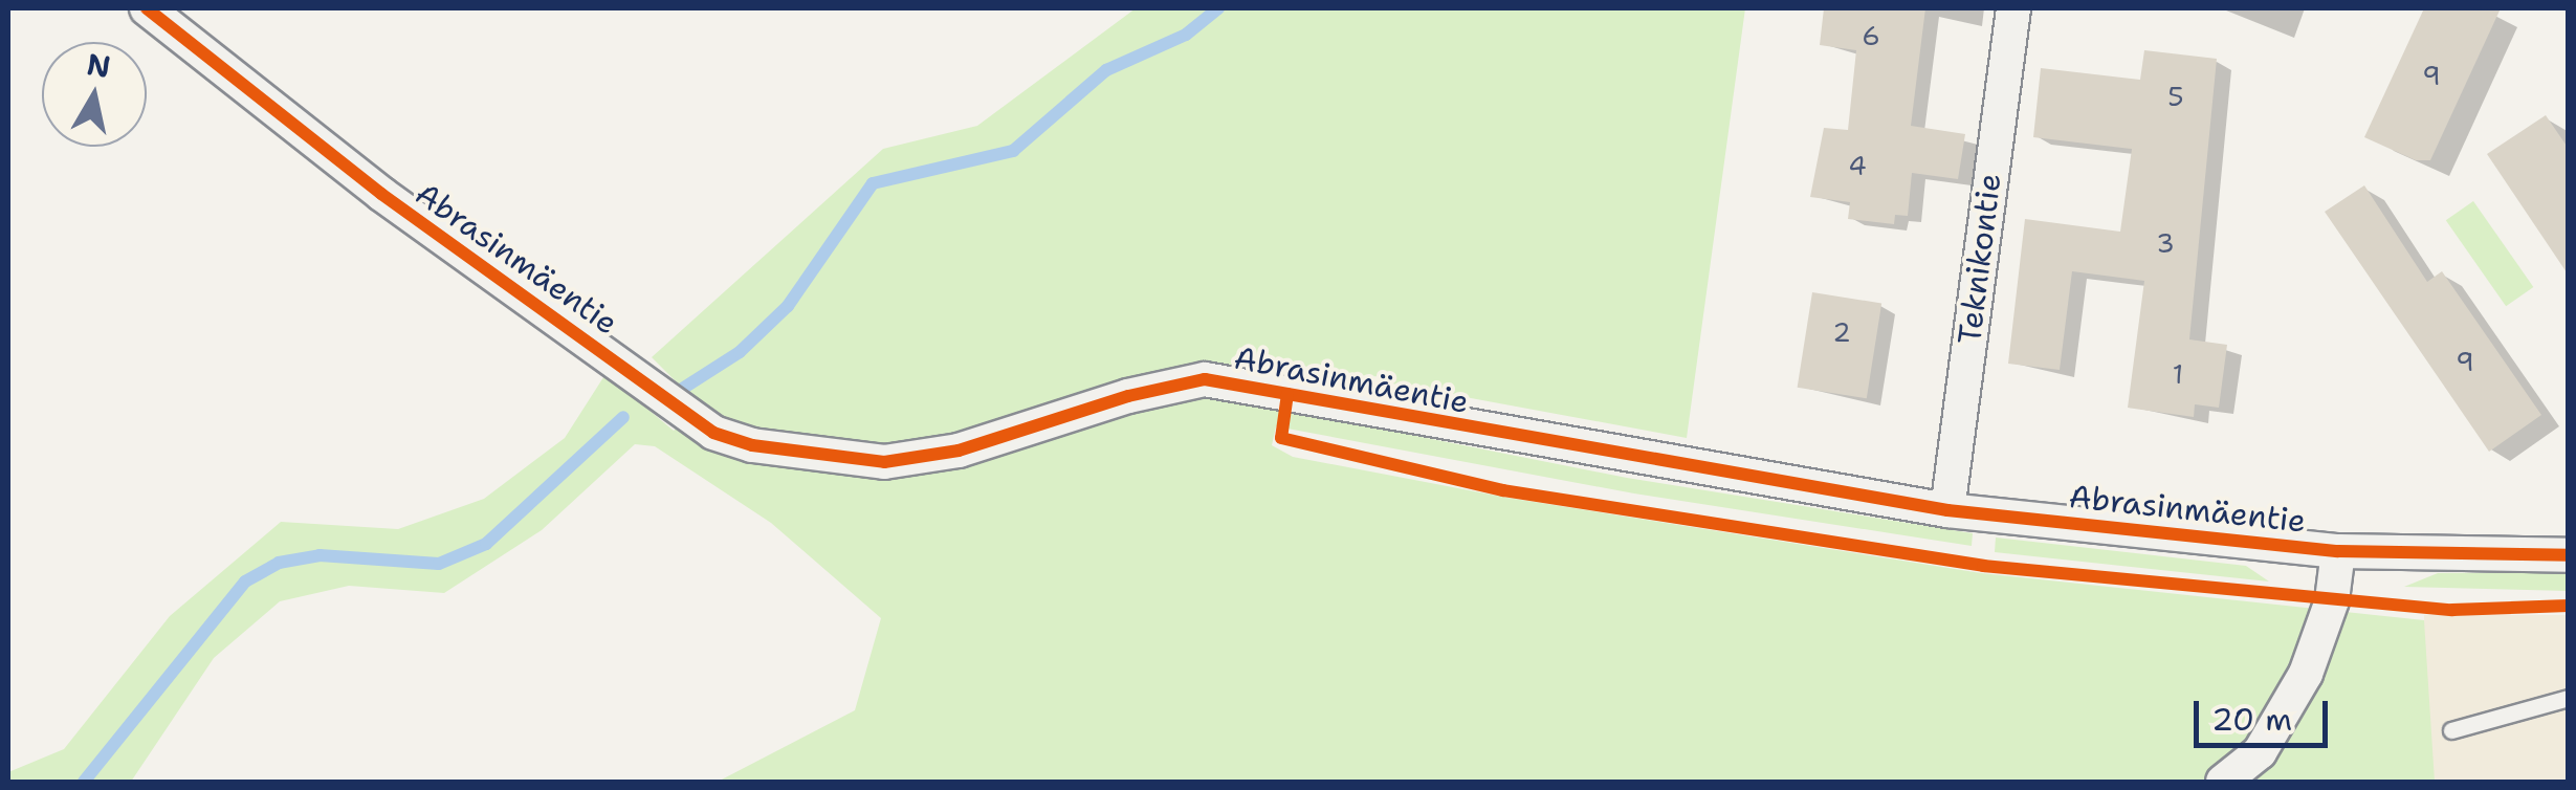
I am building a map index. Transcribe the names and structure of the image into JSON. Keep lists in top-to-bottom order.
{
  "streets": {
    "street": ["Abrasinmäentie", "Teknikontie"]
  },
  "crossings": [
    ["Abrasinmäentie", "Teknikontie"]
  ],
  "house_numbers": [
    "6",
    "9",
    "5",
    "4",
    "3",
    "2",
    "9",
    "1"
  ],
  "scale_bar": "20 m",
  "north": "top"
}
